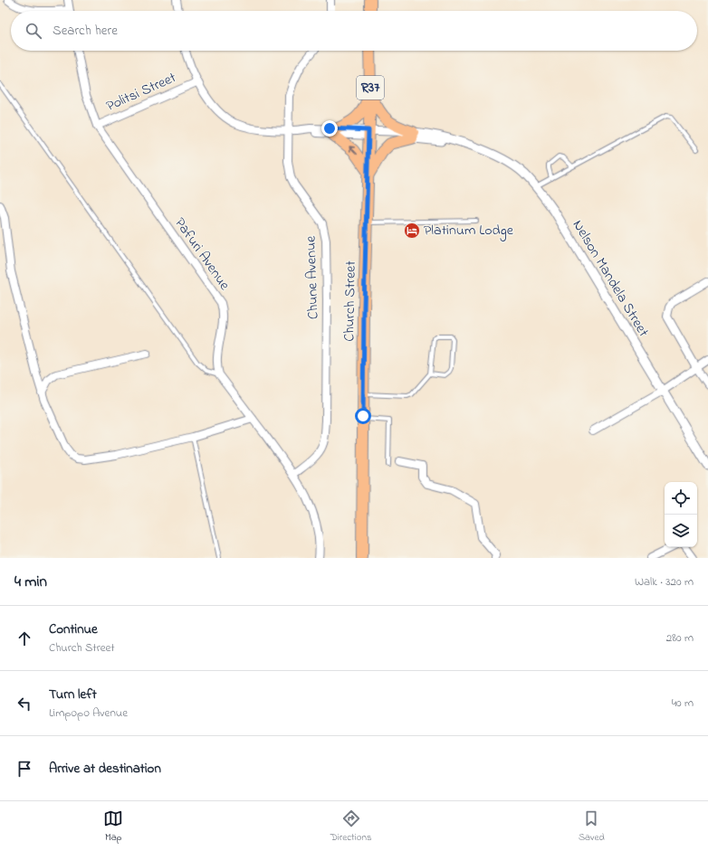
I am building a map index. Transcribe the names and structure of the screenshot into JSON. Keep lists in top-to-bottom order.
{
  "streets": {
    "main road": ["R37", "Church Street"],
    "street": [
      "Politsi Street",
      "Pafuri Avenue",
      "Chune Avenue",
      "Nelson Mandela Street"
    ]
  },
  "crossings": [
    ["Politsi Street", "Pafuri Avenue"],
    ["Nelson Mandela Street", "Church Street"]
  ],
  "places": {
    "hotel": ["Platinum Lodge"]
  },
  "page": {
    "search": "Search here",
    "heading": ["4 min", "Walk · 320 m"],
    "list": [
      ["Continue", "Church Street", "280 m"],
      ["Turn left", "Limpopo Avenue", "40 m"],
      "Arrive at destination"
    ],
    "nav": ["Map", "Directions", "Saved"]
  }
}
